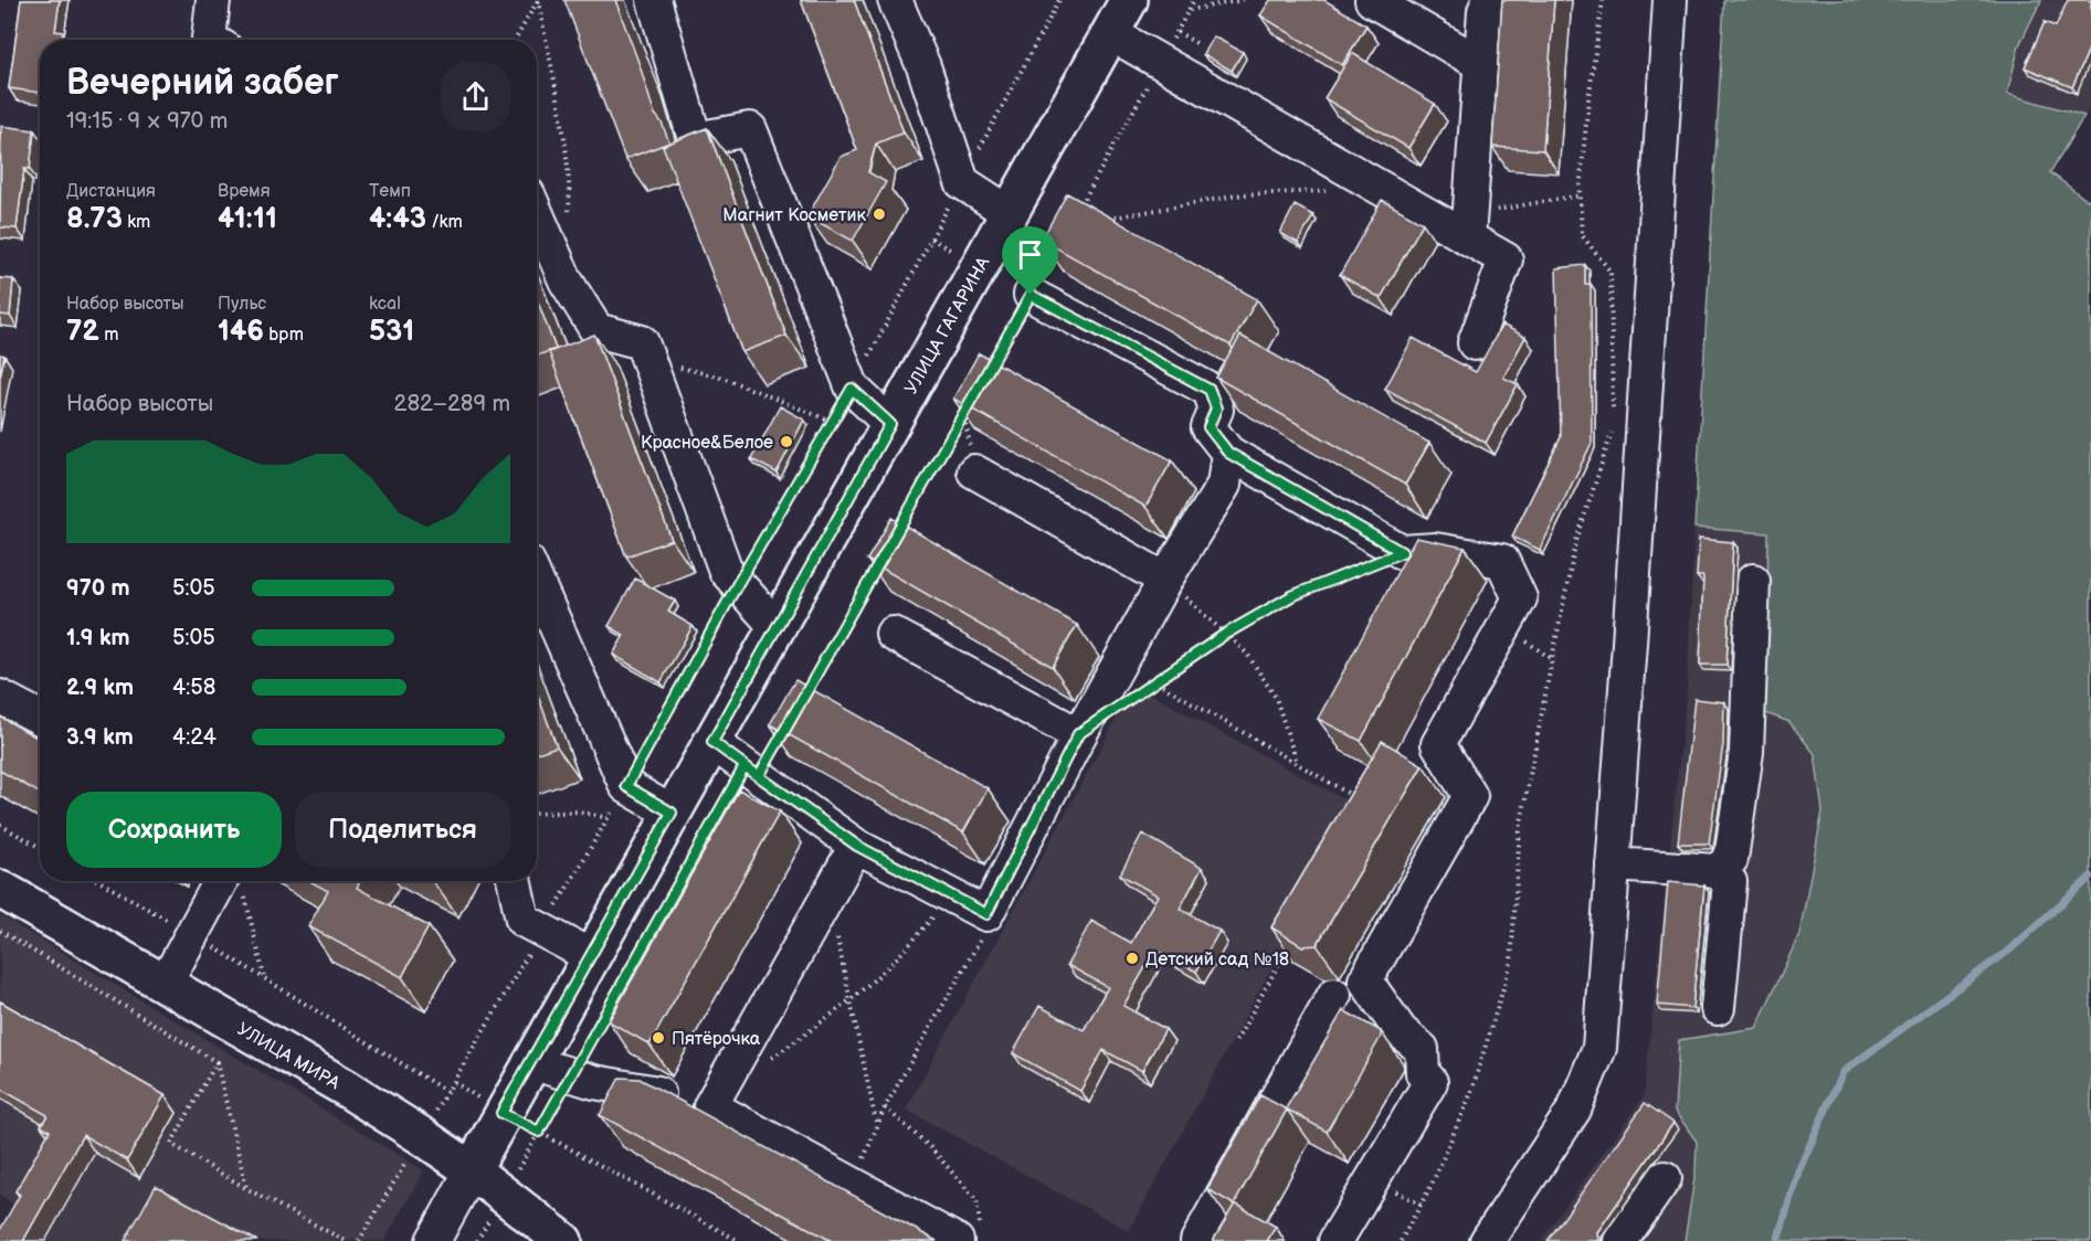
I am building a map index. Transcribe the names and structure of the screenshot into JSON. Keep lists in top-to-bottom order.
{
  "streets": {
    "main road": ["УЛИЦА ГАГАРИНА", "УЛИЦА МИРА"]
  },
  "crossings": [
    ["УЛИЦА ГАГАРИНА", "УЛИЦА МИРА"]
  ],
  "places": [
    "Магнит Косметик",
    "Красное&Белое",
    "Детский сад №18",
    "Пятёрочка"
  ],
  "page": {
    "heading": ["Вечерний забег", "19:15 · 9 × 970 m"],
    "stats": [
      ["Дистанция", "8.73 km"],
      ["Время", "41:11"],
      ["Темп", "4:43 /km"],
      ["Набор высоты", "72 m"],
      ["Пульс", "146 bpm"],
      ["kcal", "531"]
    ],
    "chart": ["Набор высоты", "282–289 m"],
    "list": [
      {
        "name": "970 m",
        "note": "5:05"
      },
      {
        "name": "1.9 km",
        "note": "5:05"
      },
      {
        "name": "2.9 km",
        "note": "4:58"
      },
      {
        "name": "3.9 km",
        "note": "4:24"
      }
    ],
    "buttons": ["Сохранить", "Поделиться"]
  }
}
